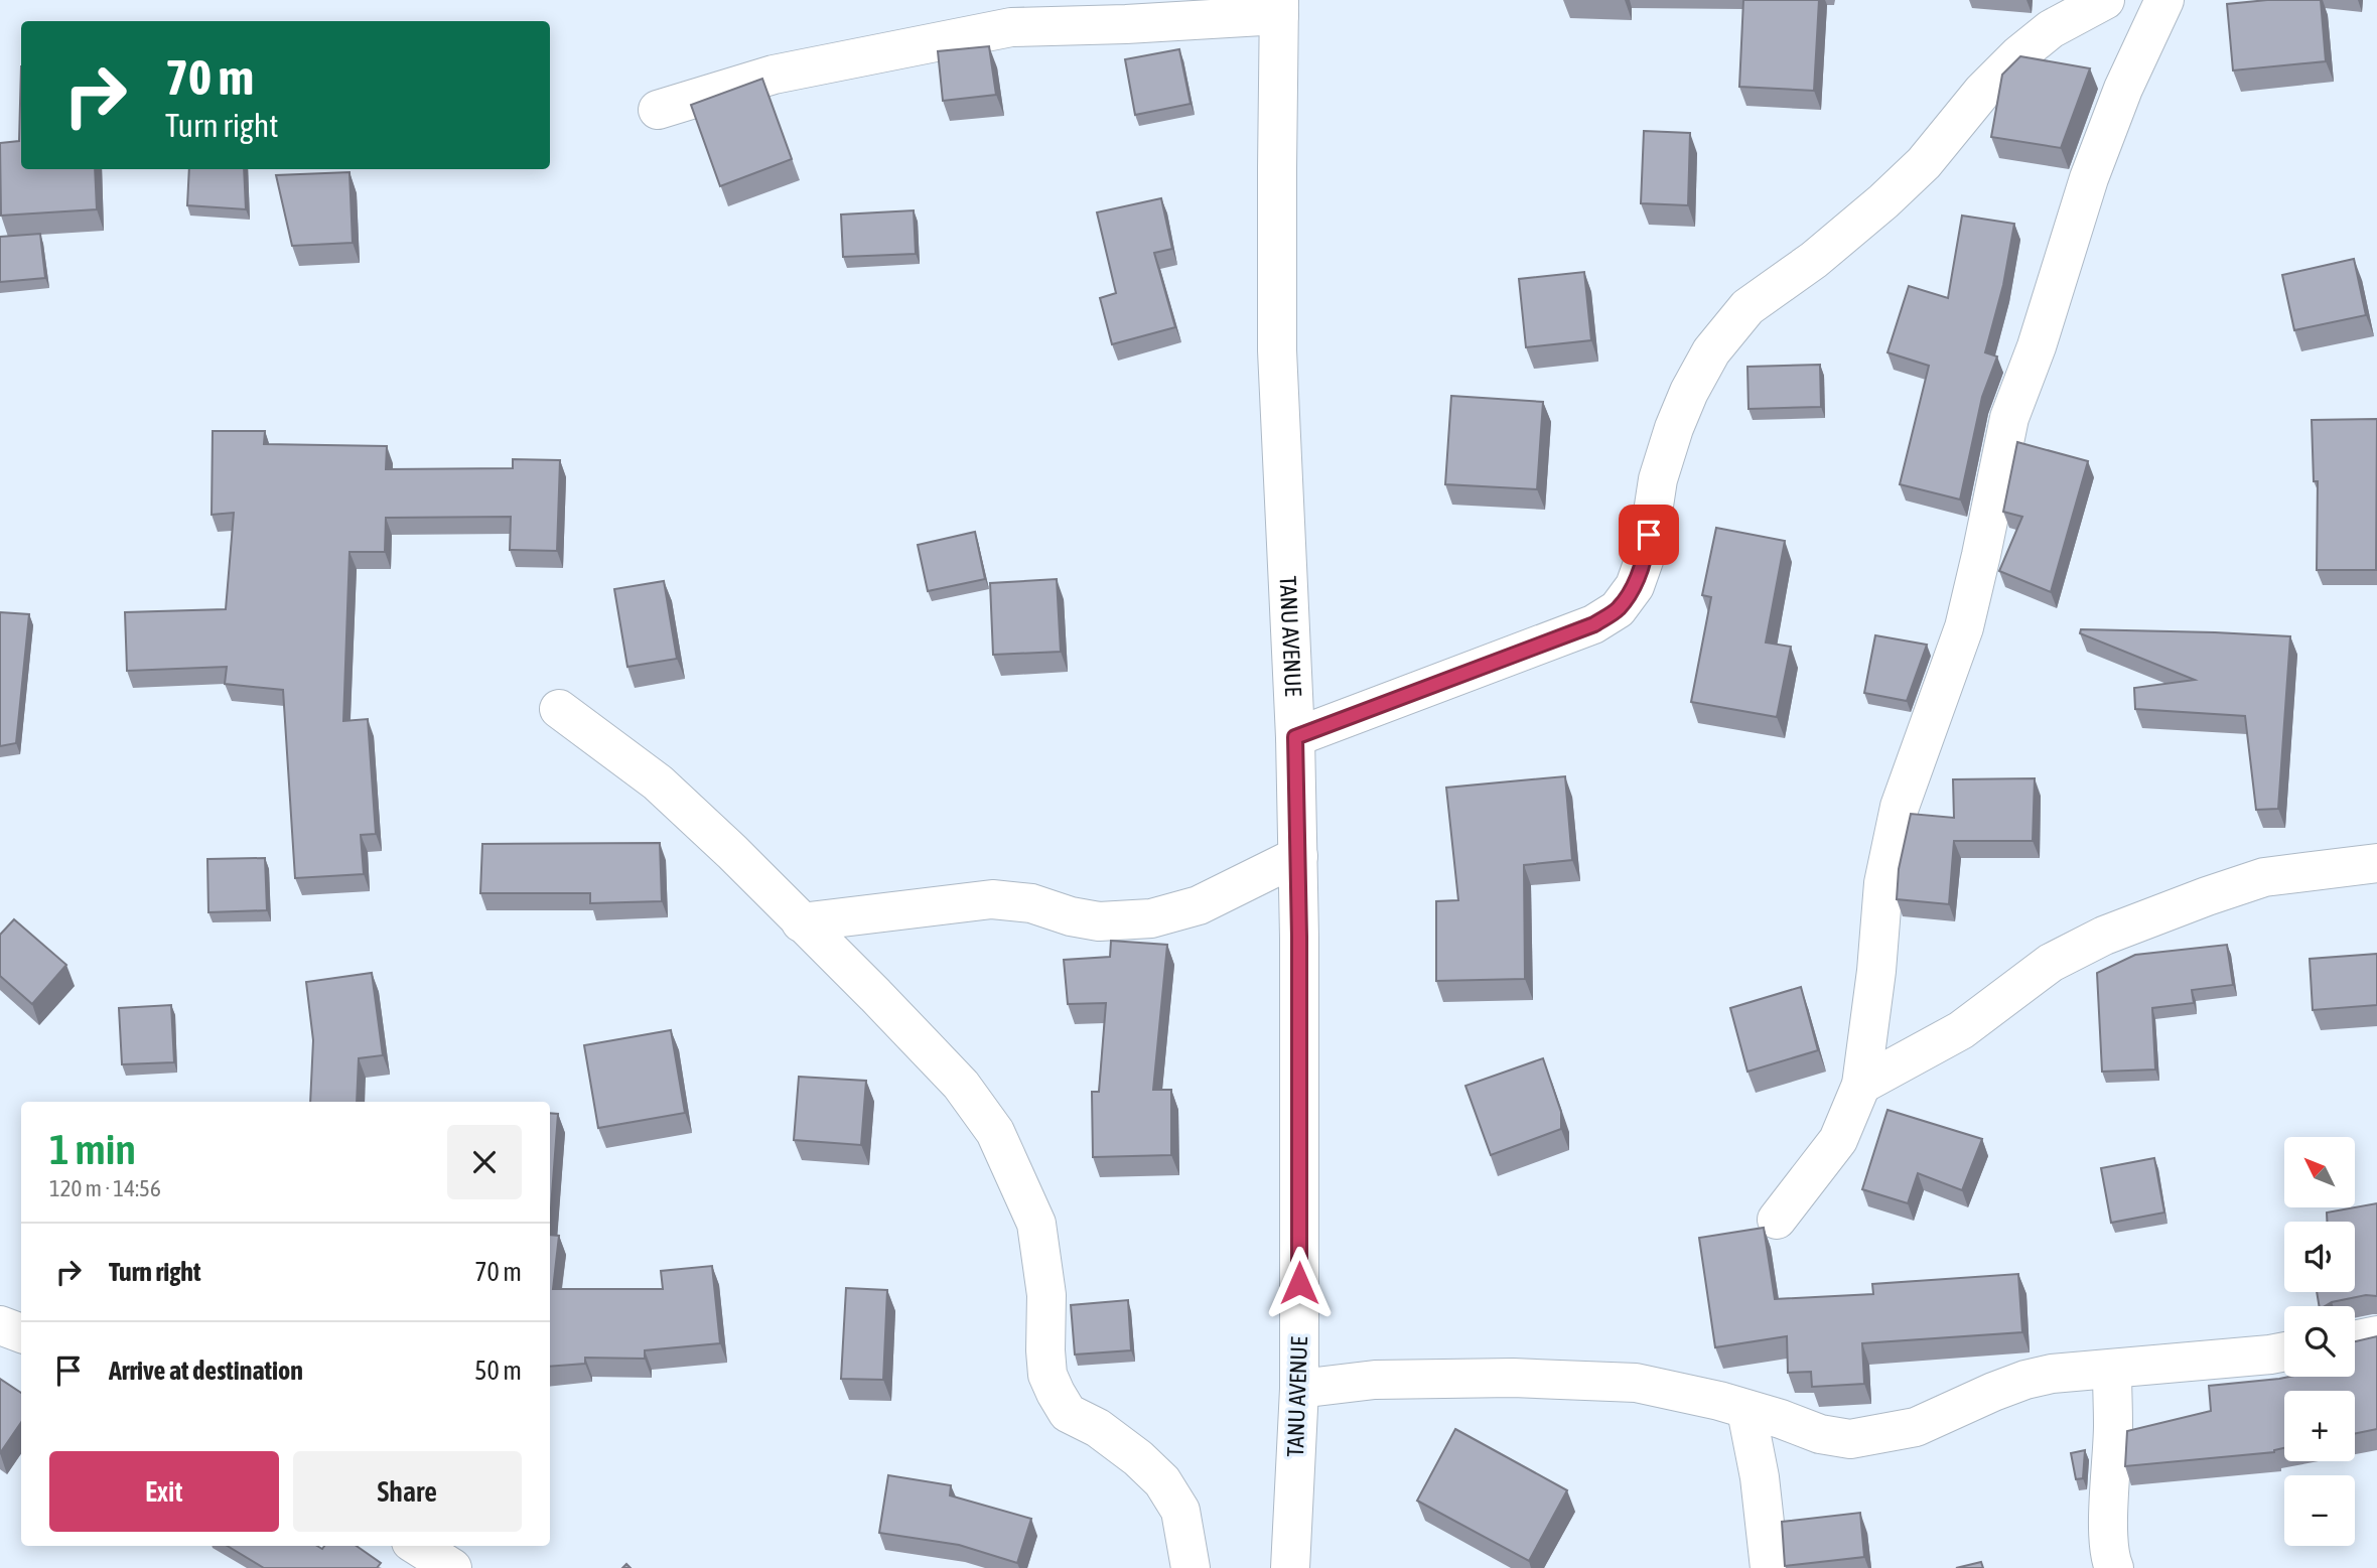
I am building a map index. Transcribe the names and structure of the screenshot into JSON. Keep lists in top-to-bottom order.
{
  "streets": {
    "street": ["TANU AVENUE"]
  },
  "north": "top left",
  "page": {
    "turn": ["70 m", "Turn right"],
    "heading": ["1 min", "120 m · 14:56"],
    "map_buttons": ["+", "−"],
    "list": [
      {
        "name": "Turn right",
        "value": "70 m"
      },
      {
        "name": "Arrive at destination",
        "value": "50 m"
      }
    ],
    "buttons": ["Exit", "Share"]
  }
}
